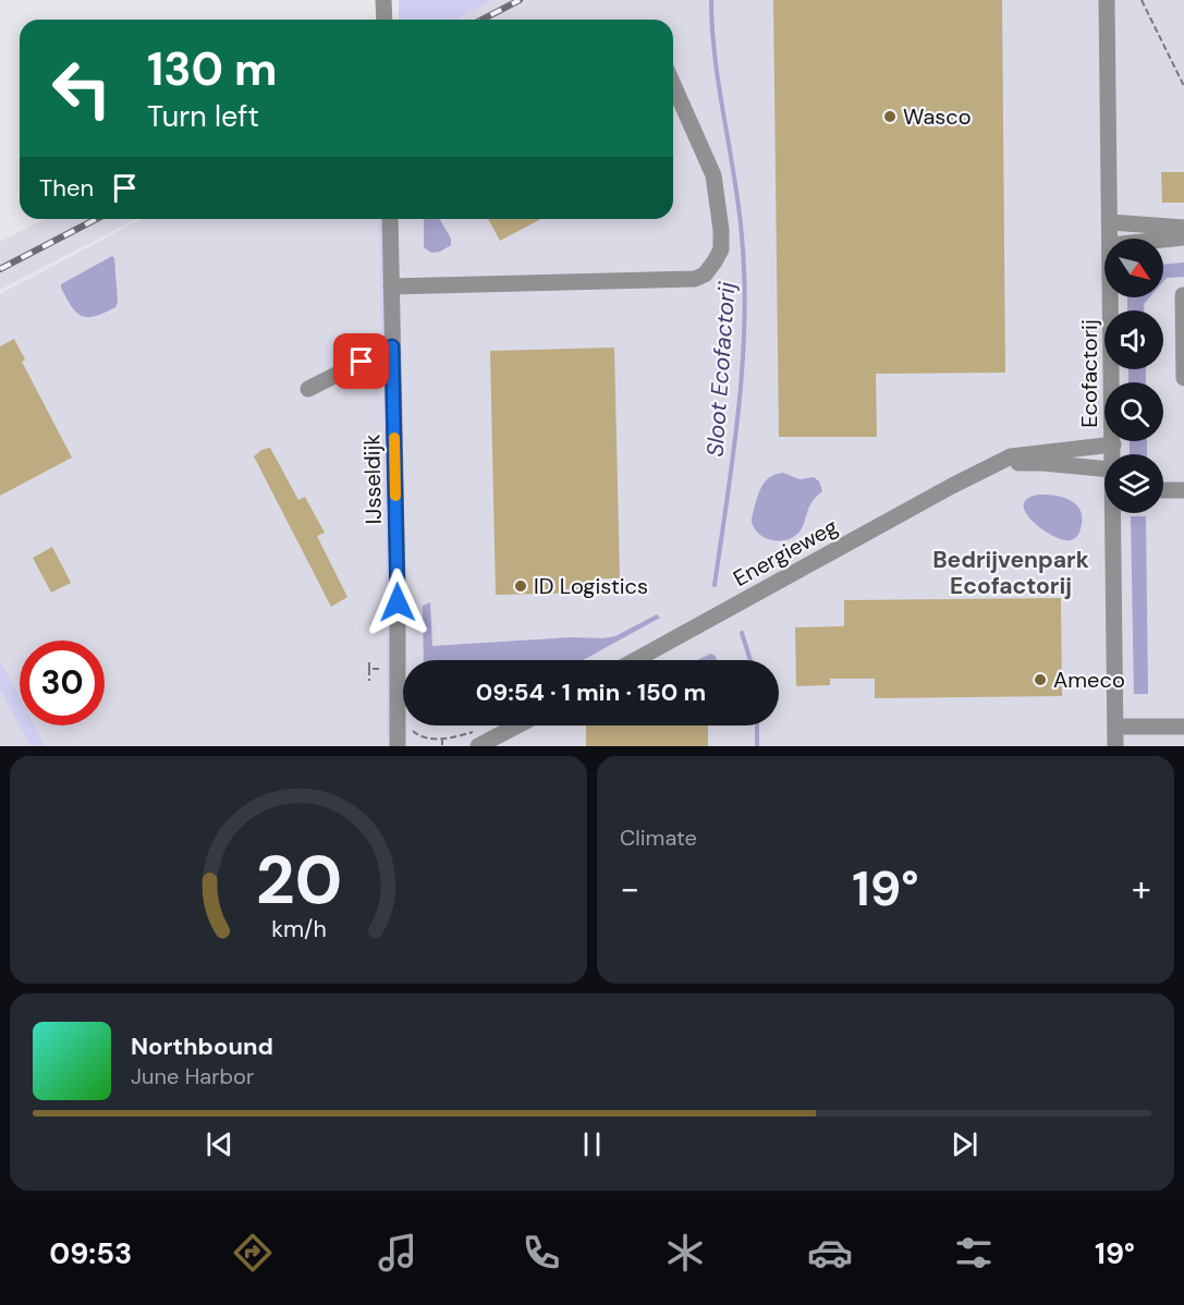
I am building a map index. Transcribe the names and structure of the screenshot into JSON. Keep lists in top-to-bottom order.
{
  "streets": {
    "street": ["Ecofactorij", "IJsseldijk", "Energieweg"]
  },
  "crossings": [
    ["Ecofactorij", "Energieweg"]
  ],
  "districts": ["Bedrijvenpark Ecofactorij"],
  "water": ["Sloot Ecofactorij"],
  "places": ["Wasco", "ID Logistics", "Ameco"],
  "north": "bottom right",
  "page": {
    "turn": ["130 m", "Turn left"],
    "then": "Then",
    "limit": "30",
    "trip": "09:54 · 1 min · 150 m",
    "tile": "Climate",
    "heat": ["−", "19°", "+"],
    "song": ["Northbound", "June Harbor"],
    "tabs": ["09:53", "19°"],
    "gauge": ["20", "km/h"]
  }
}
